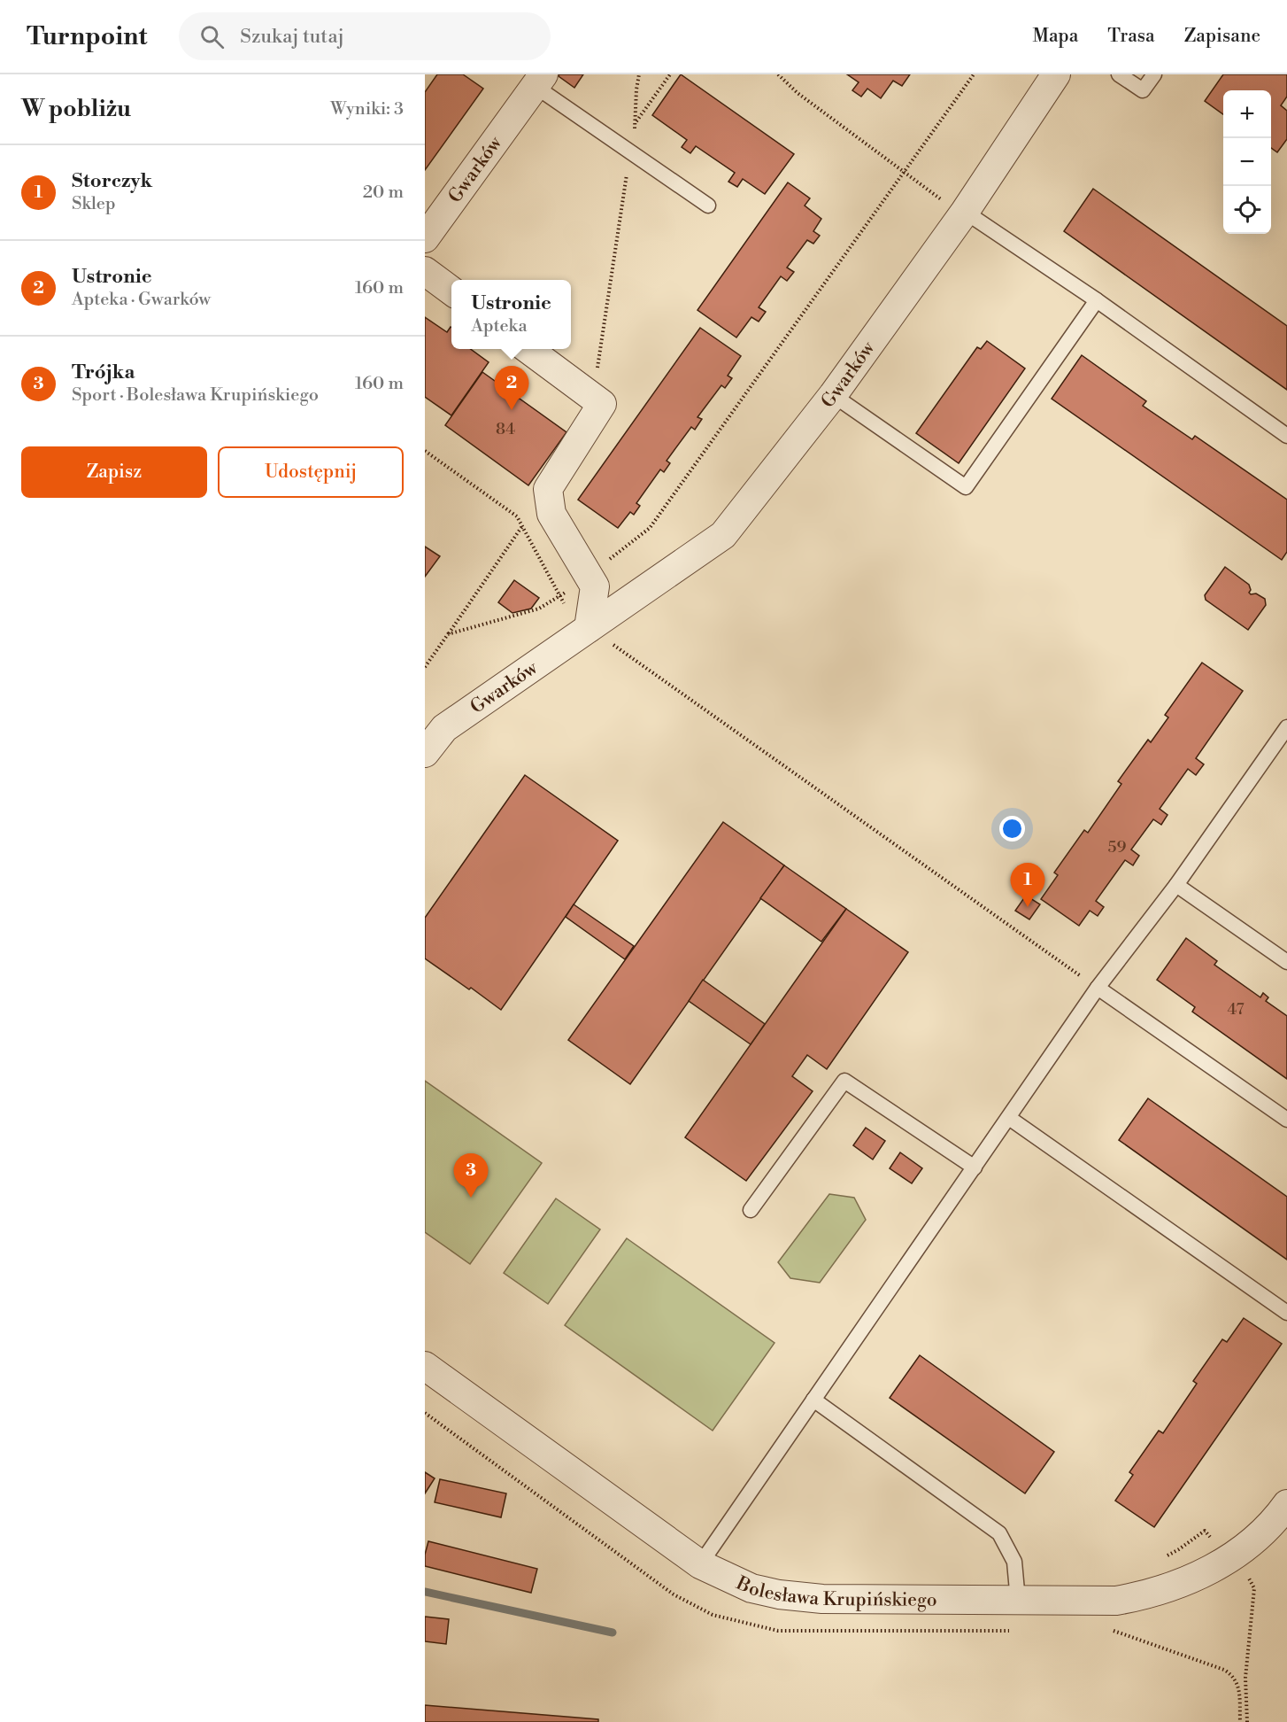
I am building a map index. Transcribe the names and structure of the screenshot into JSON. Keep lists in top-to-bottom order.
{
  "streets": {
    "street": ["Gwarków", "Bolesława Krupińskiego"]
  },
  "house_numbers": ["84", "59", "47"],
  "page": {
    "header": "Turnpoint",
    "search": "Szukaj tutaj",
    "nav": ["Mapa", "Trasa", "Zapisane"],
    "heading": ["W pobliżu", "Wyniki: 3"],
    "map_buttons": ["+", "−"],
    "list": [
      {
        "mark": "1",
        "name": "Storczyk",
        "note": "Sklep",
        "value": "20 m"
      },
      {
        "mark": "2",
        "name": "Ustronie",
        "note": "Apteka · Gwarków",
        "value": "160 m"
      },
      {
        "mark": "3",
        "name": "Trójka",
        "note": "Sport · Bolesława Krupińskiego",
        "value": "160 m"
      }
    ],
    "popup": ["Ustronie", "Apteka"],
    "pins": ["2", "1", "3"],
    "buttons": ["Zapisz", "Udostępnij"]
  }
}
